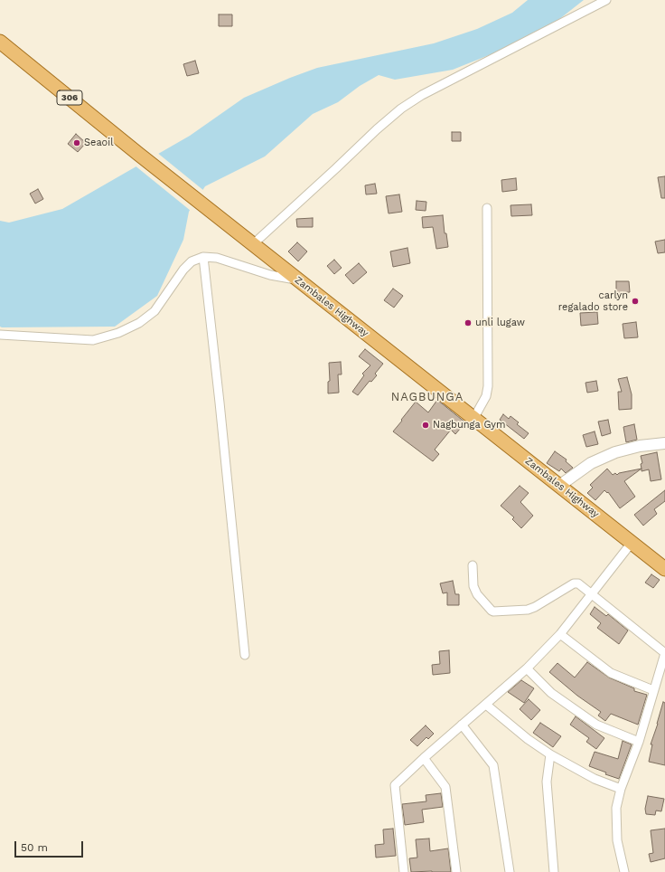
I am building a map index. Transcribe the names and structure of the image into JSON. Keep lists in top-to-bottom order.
{
  "streets": {
    "main road": ["306", "Zambales Highway"]
  },
  "districts": ["NAGBUNGA"],
  "places": [
    "Seaoil",
    "carlyn regalado store",
    "unli lugaw",
    "Nagbunga Gym"
  ],
  "scale_bar": "50 m"
}
